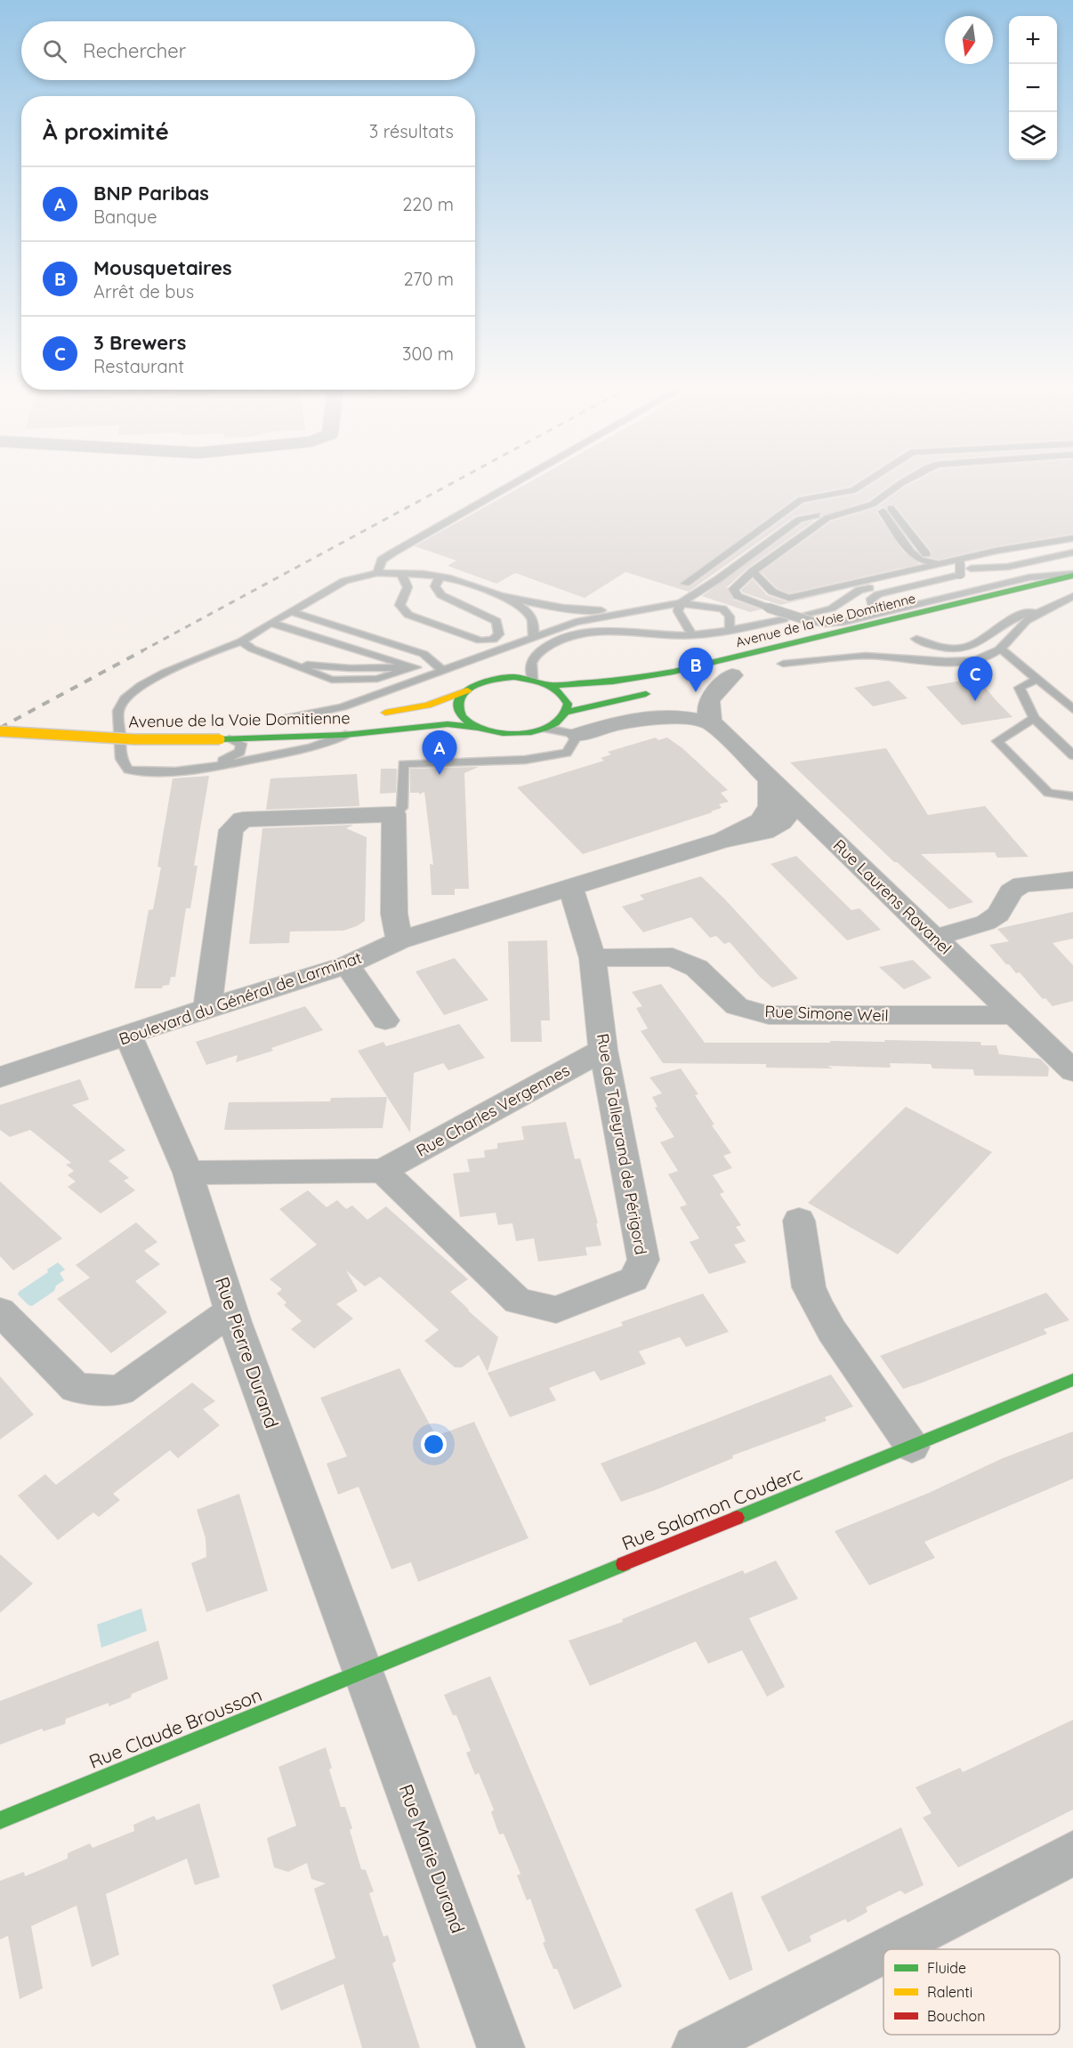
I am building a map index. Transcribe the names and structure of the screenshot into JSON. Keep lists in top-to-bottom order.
{
  "streets": {
    "main road": ["Avenue de la Voie Domitienne", "Rue Salomon Couderc", "Rue Claude Brousson"],
    "street": [
      "Rue Laurens Ravanel",
      "Boulevard du Général de Larminat",
      "Rue Simone Weil",
      "Rue Charles Vergennes",
      "Rue de Talleyrand de Périgord",
      "Rue Pierre Durand",
      "Rue Marie Durand"
    ]
  },
  "crossings": [
    ["Rue Laurens Ravanel", "Boulevard du Général de Larminat"],
    ["Rue Laurens Ravanel", "Rue Simone Weil"],
    ["Boulevard du Général de Larminat", "Rue de Talleyrand de Périgord"],
    ["Boulevard du Général de Larminat", "Rue Pierre Durand"],
    ["Rue Simone Weil", "Rue de Talleyrand de Périgord"],
    ["Rue Charles Vergennes", "Rue de Talleyrand de Périgord"],
    ["Rue Pierre Durand", "Rue Salomon Couderc"],
    ["Rue Pierre Durand", "Rue Claude Brousson"],
    ["Rue Pierre Durand", "Rue Marie Durand"],
    ["Rue Salomon Couderc", "Rue Claude Brousson"],
    ["Rue Salomon Couderc", "Rue Marie Durand"],
    ["Rue Claude Brousson", "Rue Marie Durand"]
  ],
  "legend": ["Fluide", "Ralenti", "Bouchon"],
  "north": "bottom",
  "page": {
    "map_buttons": ["+", "−"],
    "search": "Rechercher",
    "heading": ["À proximité", "3 résultats"],
    "list": [
      {
        "mark": "A",
        "name": "BNP Paribas",
        "note": "Banque",
        "value": "220 m"
      },
      {
        "mark": "B",
        "name": "Mousquetaires",
        "note": "Arrêt de bus",
        "value": "270 m"
      },
      {
        "mark": "C",
        "name": "3 Brewers",
        "note": "Restaurant",
        "value": "300 m"
      }
    ],
    "pins": ["B", "C", "A"]
  }
}
